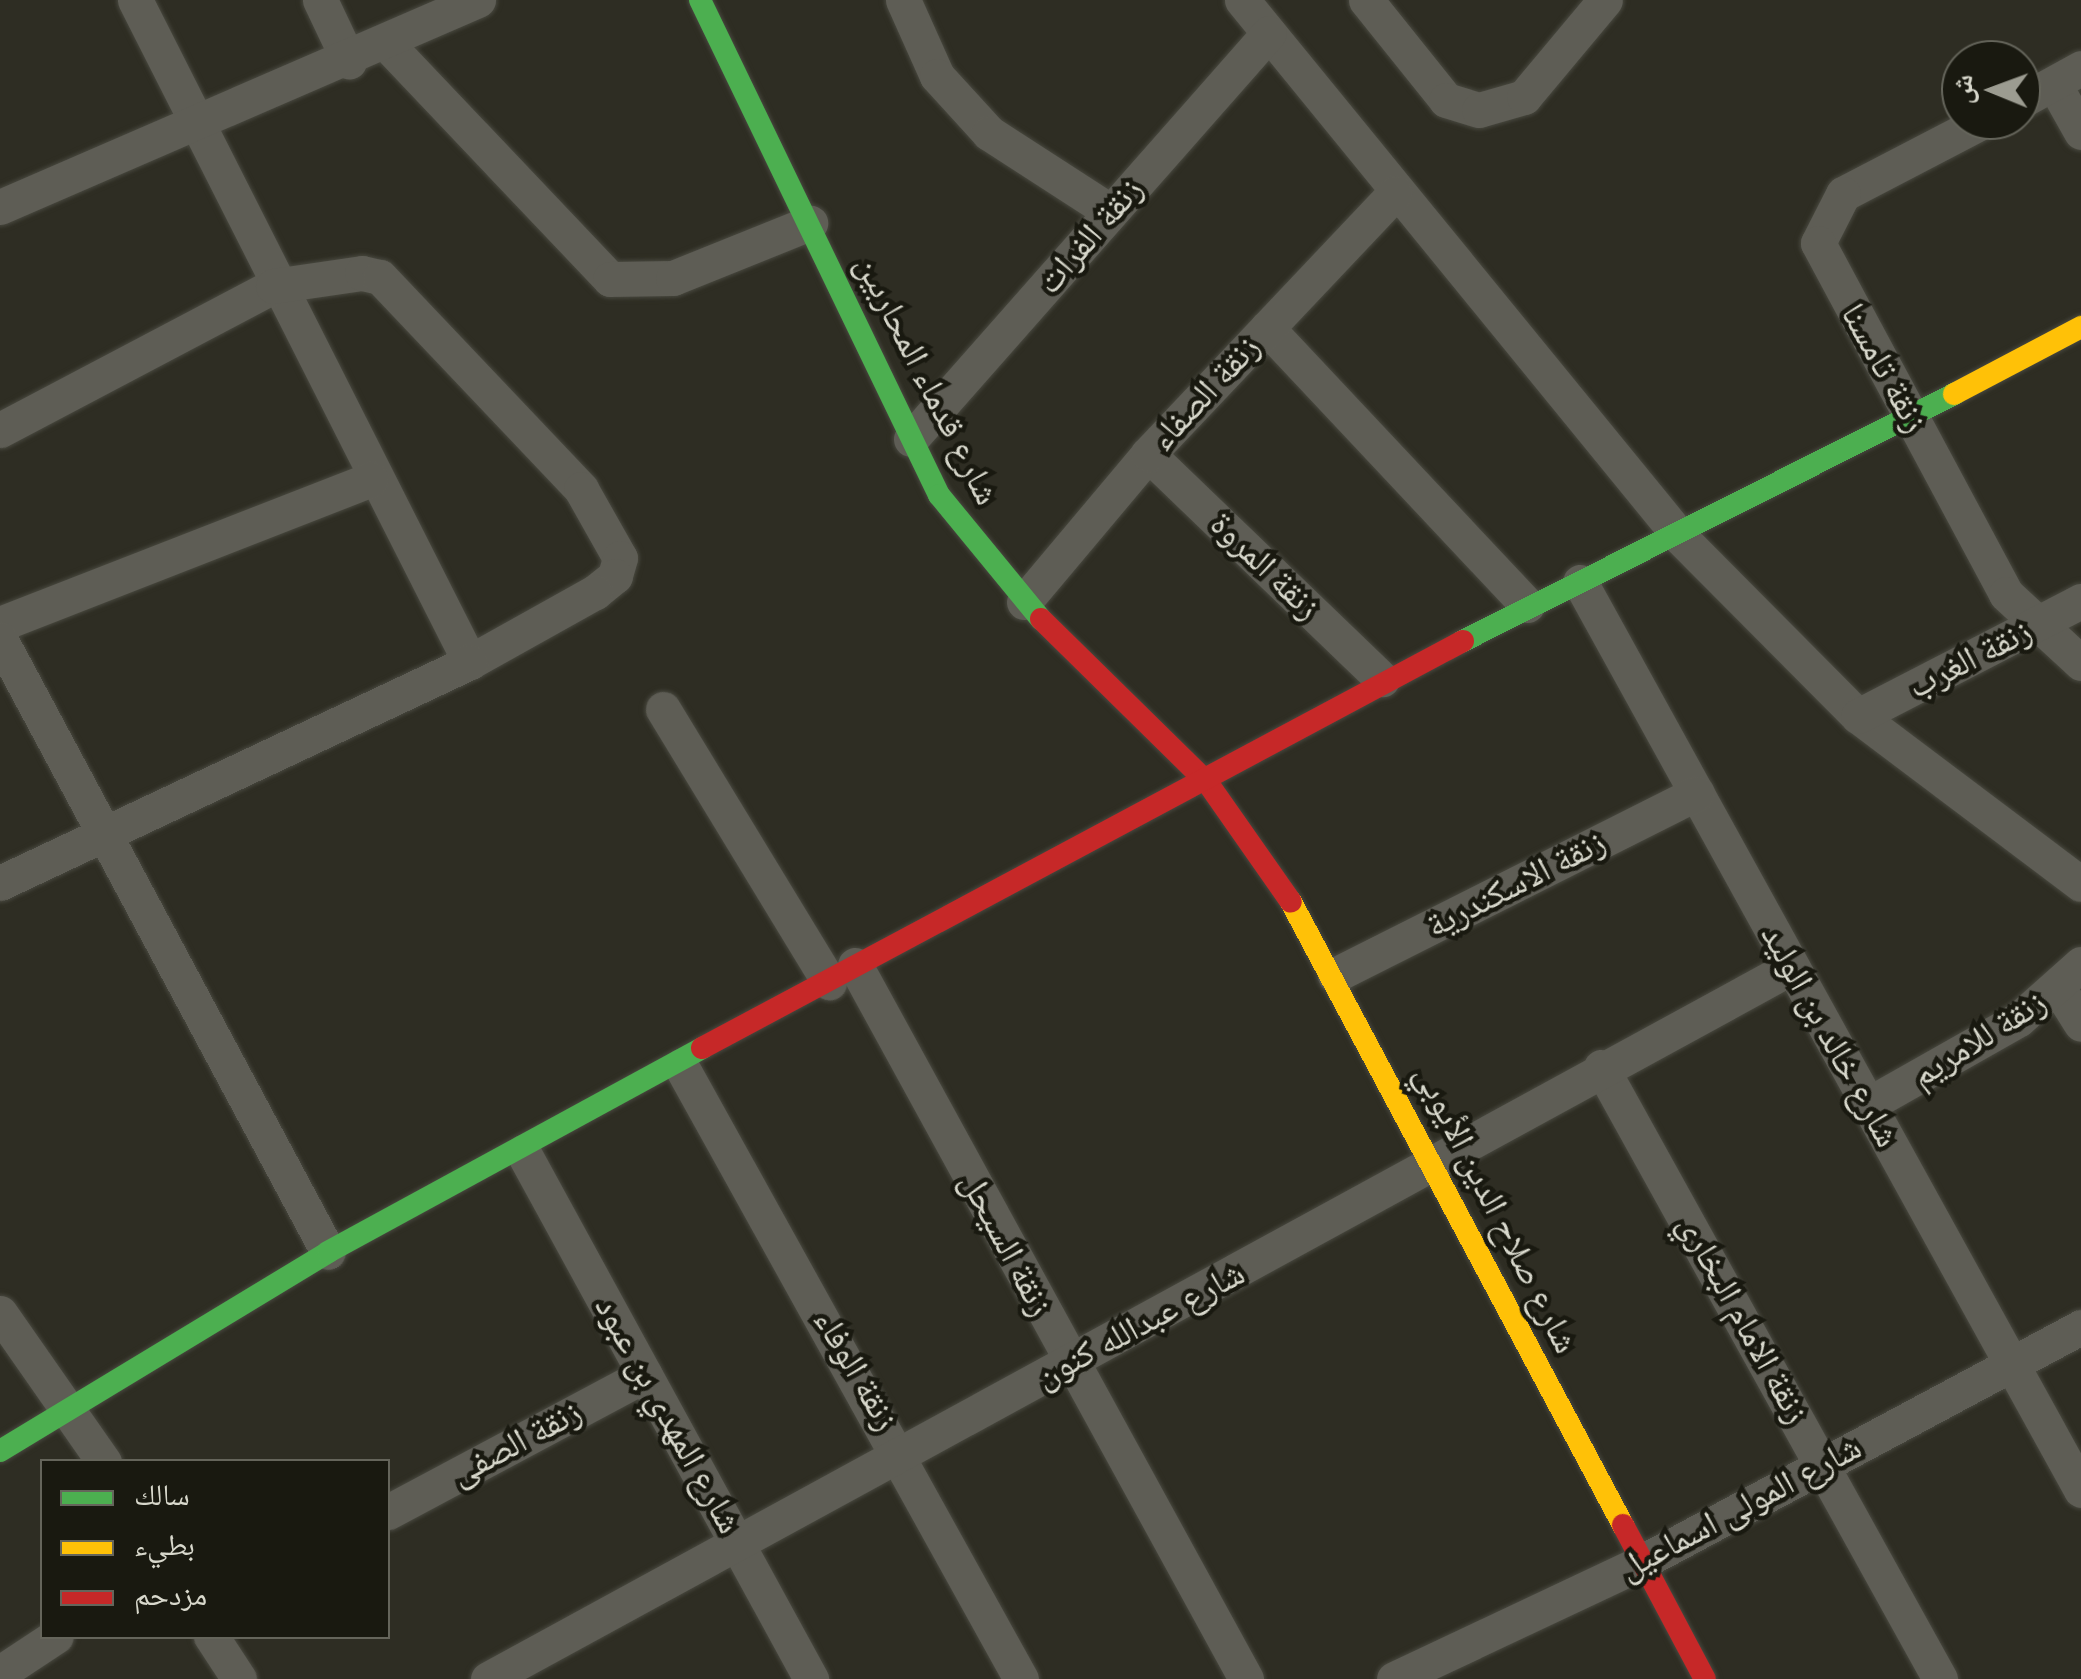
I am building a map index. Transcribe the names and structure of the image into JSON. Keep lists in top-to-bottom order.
{
  "streets": {
    "street": [
      "زنقة الفرات",
      "زنقة تامسنا",
      "شارع قدماء المحاربين",
      "زنقة الصفاء",
      "زنقة المروة",
      "زنقة الغرب",
      "زنقة الاسكندرية",
      "شارع خالد بن الوليد",
      "زنقة للامريم",
      "شارع صلاح الدين الأيوبي",
      "زنقة السيحل",
      "زنقة الامام البخاري",
      "شارع عبدالله كنون",
      "زنقة الوفاء",
      "شارع المهدي بن عبود",
      "زنقة الصفى",
      "شارع المولى اسماعيل"
    ]
  },
  "crossings": [
    ["زنقة الفرات", "شارع قدماء المحاربين"],
    ["زنقة تامسنا", "زنقة الغرب"],
    ["شارع قدماء المحاربين", "زنقة الصفاء"],
    ["شارع قدماء المحاربين", "شارع صلاح الدين الأيوبي"],
    ["زنقة الصفاء", "زنقة المروة"],
    ["زنقة الاسكندرية", "شارع خالد بن الوليد"],
    ["زنقة الاسكندرية", "شارع صلاح الدين الأيوبي"],
    ["شارع خالد بن الوليد", "زنقة للامريم"],
    ["شارع خالد بن الوليد", "شارع عبدالله كنون"],
    ["شارع خالد بن الوليد", "شارع المولى اسماعيل"],
    ["شارع صلاح الدين الأيوبي", "شارع عبدالله كنون"],
    ["شارع صلاح الدين الأيوبي", "شارع المولى اسماعيل"],
    ["زنقة السيحل", "شارع عبدالله كنون"],
    ["زنقة الامام البخاري", "شارع عبدالله كنون"],
    ["زنقة الامام البخاري", "شارع المولى اسماعيل"],
    ["شارع عبدالله كنون", "زنقة الوفاء"],
    ["شارع عبدالله كنون", "شارع المهدي بن عبود"],
    ["شارع المهدي بن عبود", "زنقة الصفى"]
  ],
  "legend": ["سالك", "بطيء", "مزدحم"],
  "north": "left"
}
